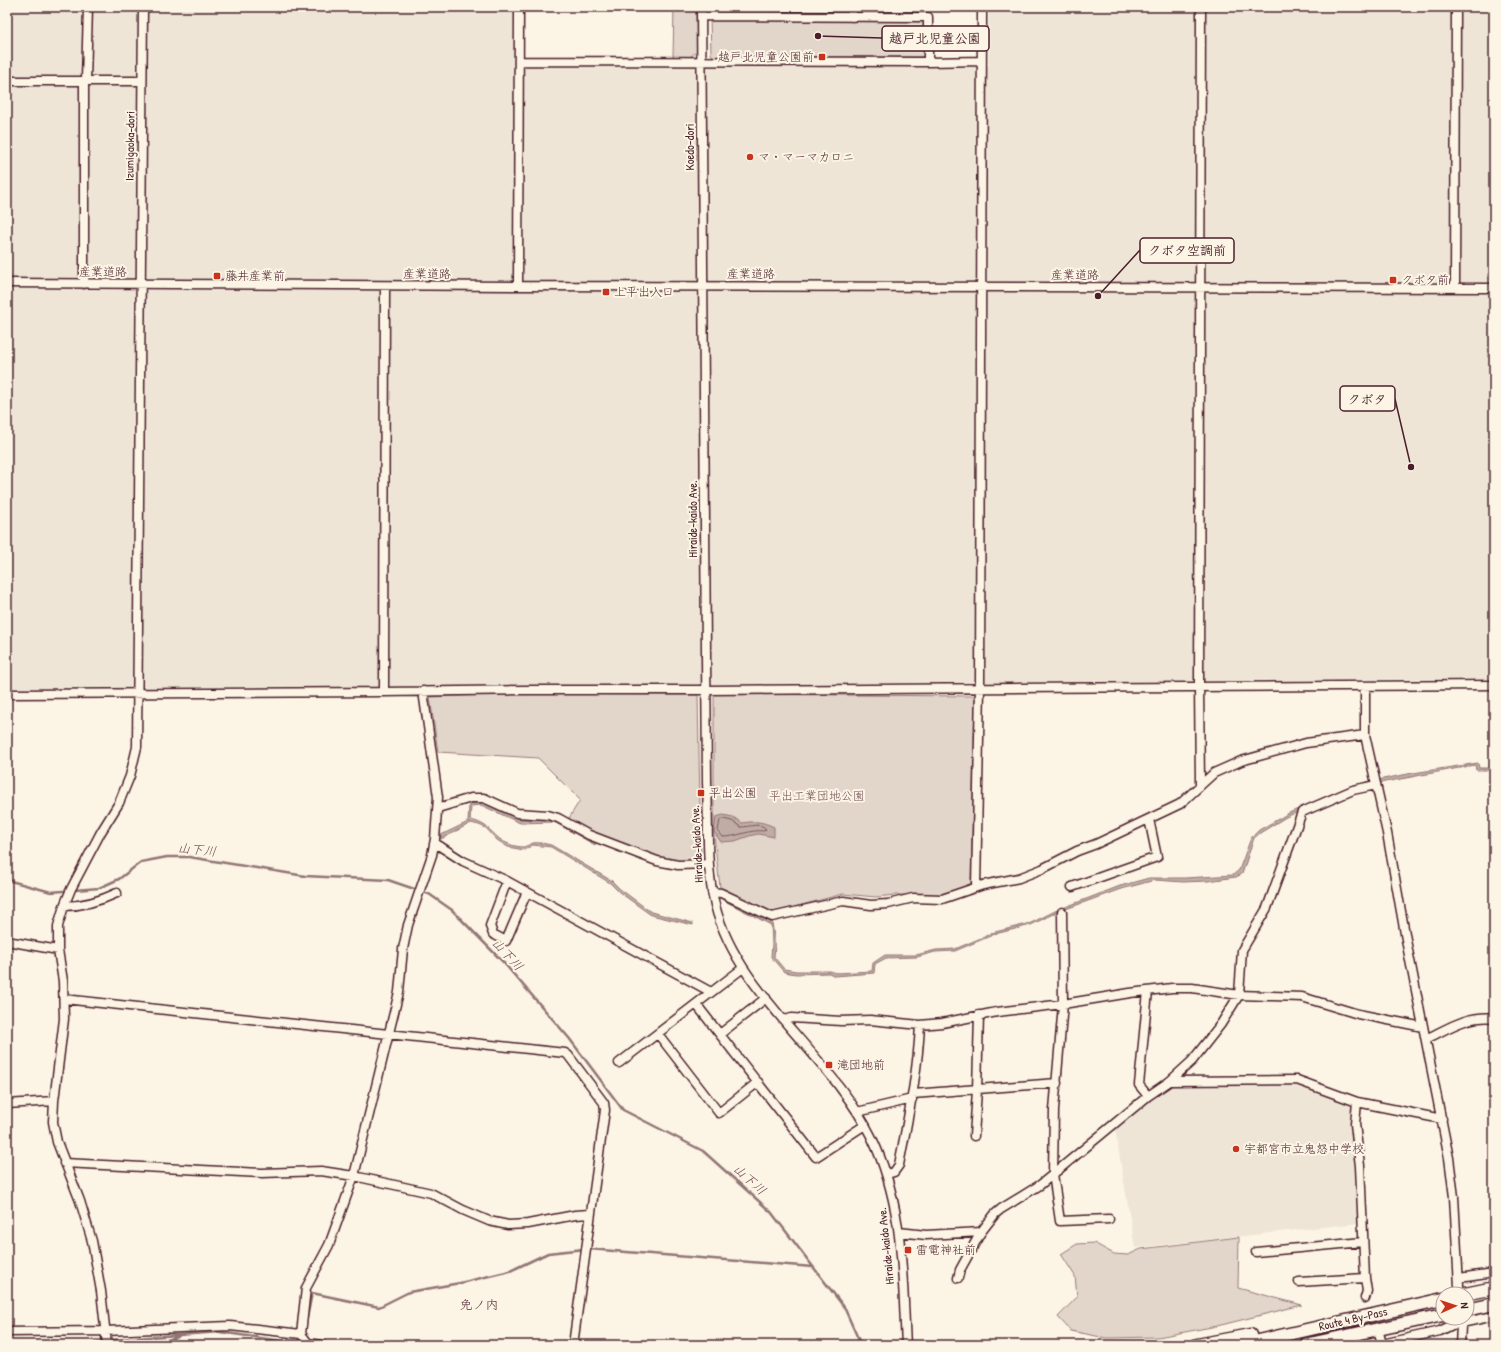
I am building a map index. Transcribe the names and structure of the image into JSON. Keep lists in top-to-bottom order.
{
  "streets": {
    "highway": ["Route 4 By-Pass"],
    "street": [
      "Izumigaoka-dori",
      "Koedo-dori",
      "産業道路",
      "Hiraide-kaido Ave."
    ]
  },
  "crossings": [
    ["Izumigaoka-dori", "産業道路"],
    ["Koedo-dori", "産業道路"],
    ["Koedo-dori", "Hiraide-kaido Ave."],
    ["産業道路", "Hiraide-kaido Ave."]
  ],
  "districts": ["免ノ内"],
  "water": ["山下川"],
  "parks": ["平出工業団地公園"],
  "places": {
    "other": [
      "越戸北児童公園",
      "マ・マーマカロニ",
      "クボタ空調前",
      "クボタ",
      "宇都宮市立鬼怒中学校"
    ],
    "transit": [
      "越戸北児童公園前",
      "藤井産業前",
      "クボタ前",
      "上平出入口",
      "平出公園",
      "滝団地前",
      "雷電神社前"
    ]
  },
  "north": "right"
}
